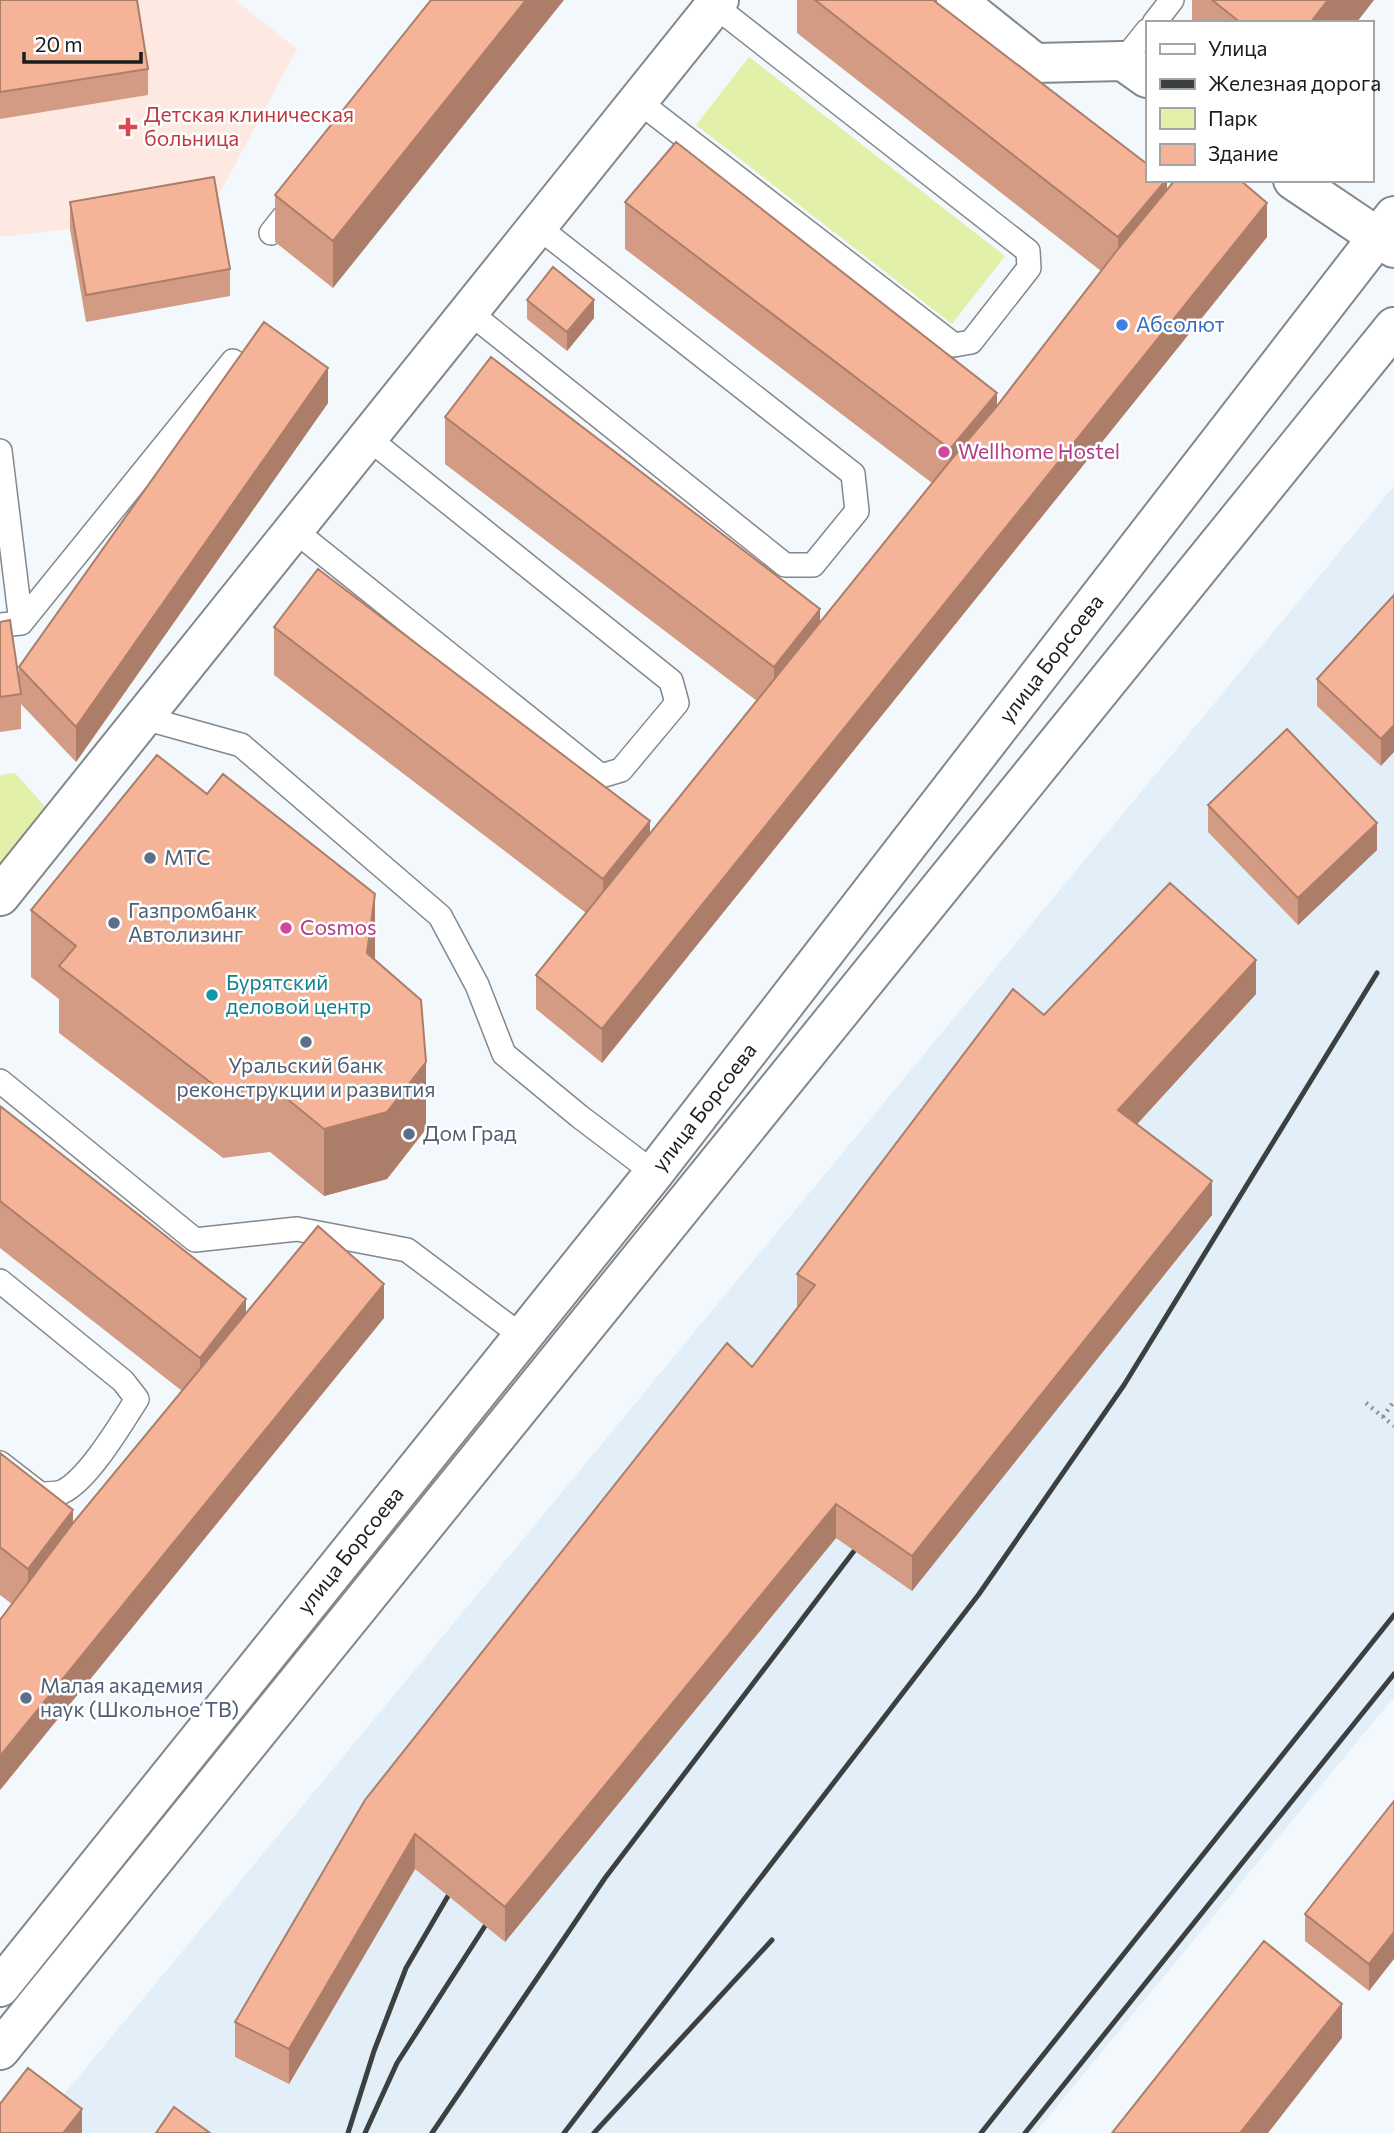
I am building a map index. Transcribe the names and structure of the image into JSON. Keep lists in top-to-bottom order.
{
  "streets": {
    "main road": ["улица Борсоева"]
  },
  "places": {
    "health": ["Детская клиническая больница"],
    "other": [
      "Абсолют",
      "Wellhome Hostel",
      "МТС",
      "Газпромбанк Автолизинг",
      "Cosmos",
      "Бурятский деловой центр",
      "Уральский банк реконструкции и развития",
      "Дом Град",
      "Малая академия наук (Школьное ТВ)"
    ]
  },
  "legend": [
    "Улица",
    "Железная дорога",
    "Парк",
    "Здание"
  ],
  "scale_bar": "20 m"
}
